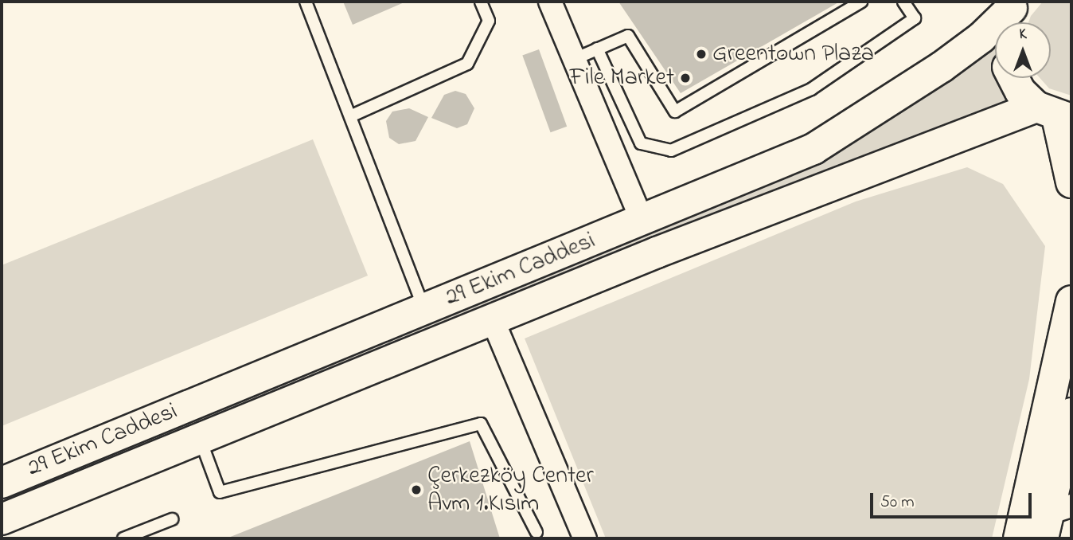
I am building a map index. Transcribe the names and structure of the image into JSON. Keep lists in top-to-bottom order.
{
  "streets": {
    "main road": ["29 Ekim Caddesi"]
  },
  "places": ["Greentown Plaza", "File Market", "Çerkezköy Center Avm 1.Kısım"],
  "scale_bar": "50 m",
  "north": "top"
}
